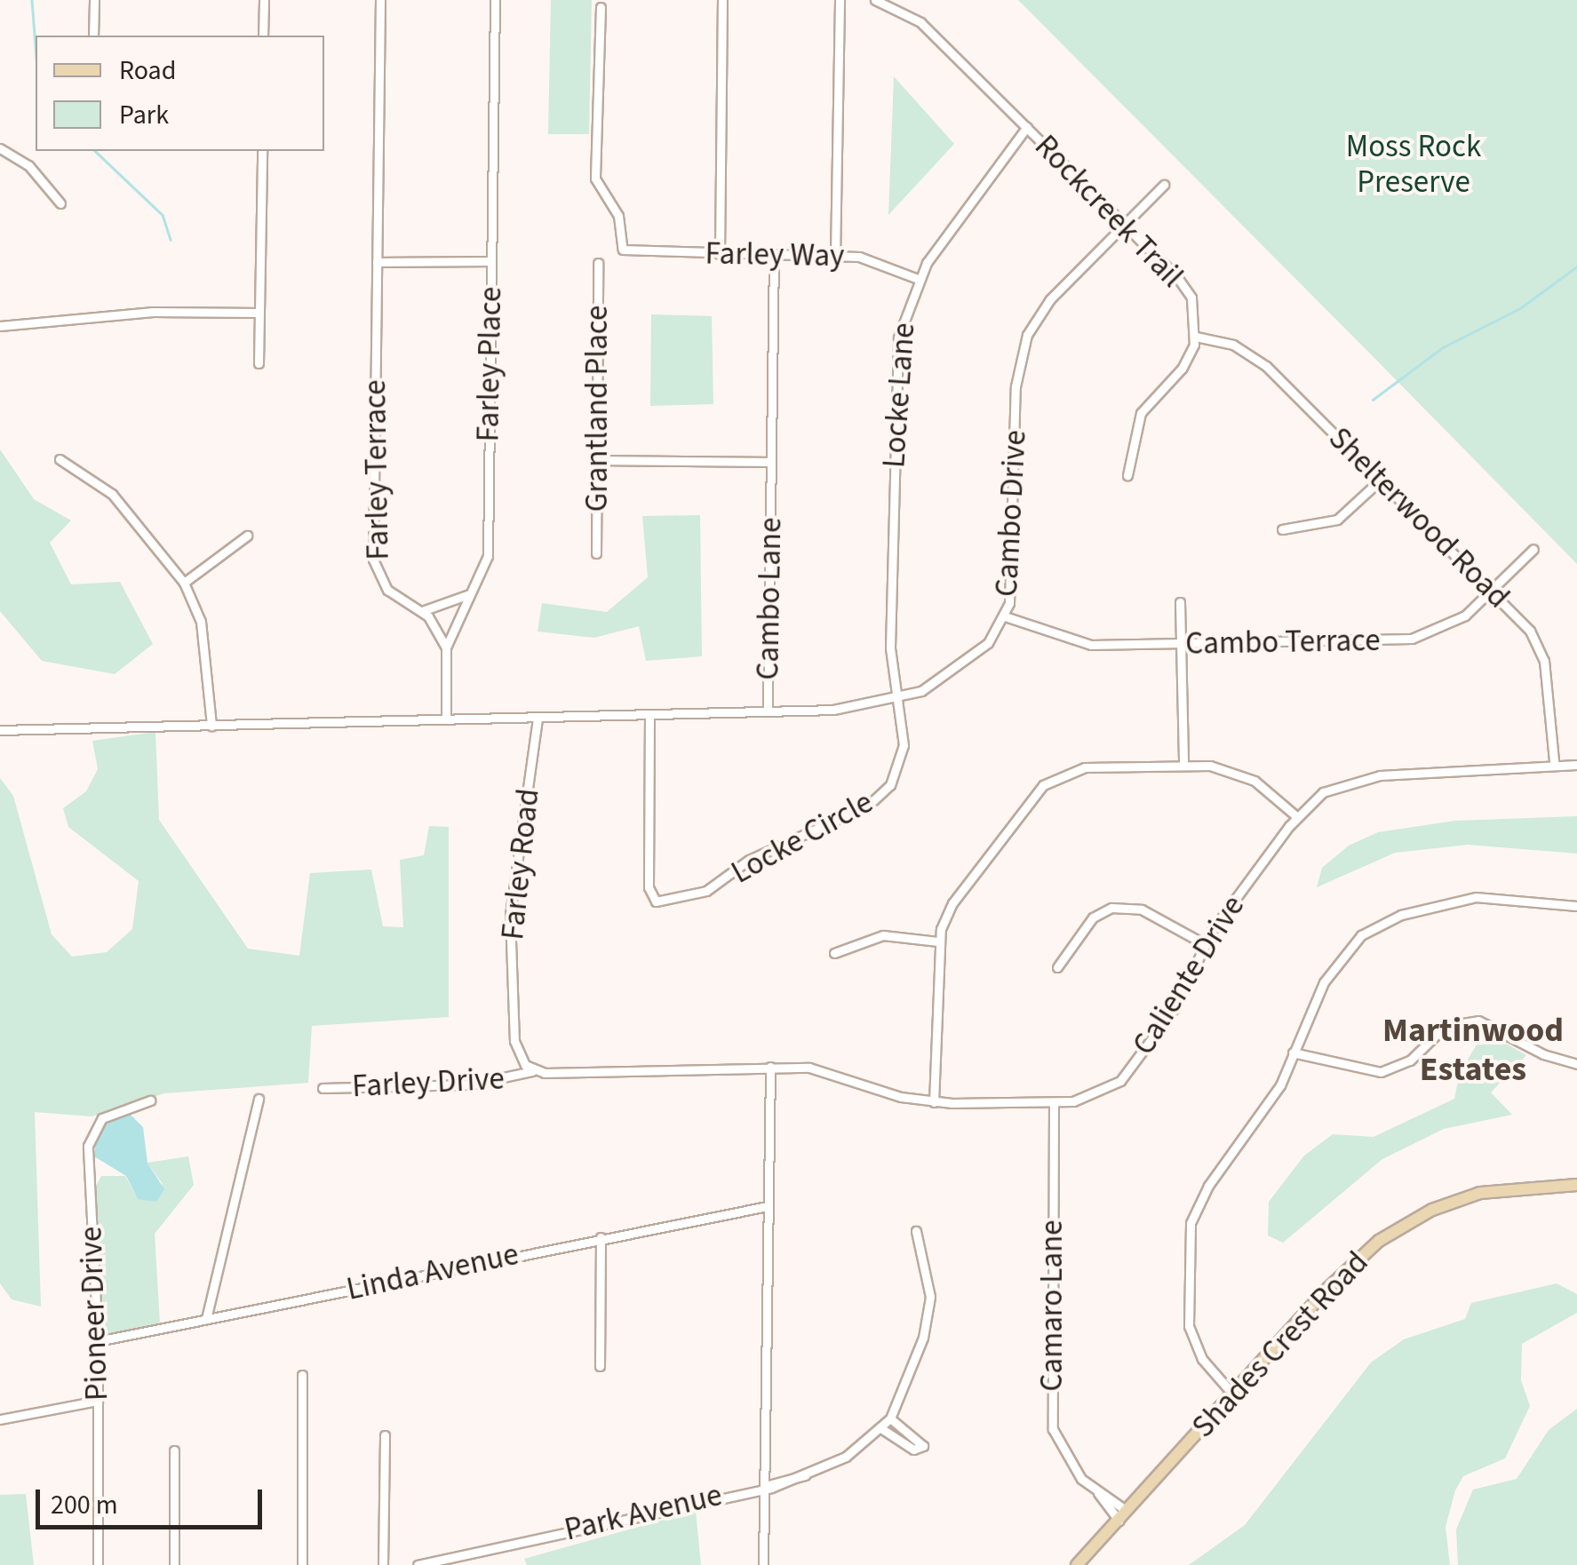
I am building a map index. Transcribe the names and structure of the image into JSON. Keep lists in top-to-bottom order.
{
  "streets": {
    "street": [
      "Rockcreek Trail",
      "Farley Way",
      "Farley Place",
      "Locke Lane",
      "Grantland Place",
      "Farley Terrace",
      "Cambo Drive",
      "Shelterwood Road",
      "Cambo Lane",
      "Cambo Terrace",
      "Locke Circle",
      "Farley Road",
      "Caliente Drive",
      "Farley Drive",
      "Linda Avenue",
      "Camaro Lane",
      "Pioneer Drive",
      "Shades Crest Road",
      "Park Avenue"
    ]
  },
  "crossings": [
    ["Rockcreek Trail", "Locke Lane"],
    ["Rockcreek Trail", "Cambo Drive"],
    ["Rockcreek Trail", "Shelterwood Road"],
    ["Farley Way", "Locke Lane"],
    ["Farley Way", "Cambo Lane"],
    ["Farley Place", "Farley Terrace"],
    ["Locke Lane", "Cambo Drive"],
    ["Locke Lane", "Locke Circle"],
    ["Cambo Drive", "Cambo Lane"],
    ["Cambo Drive", "Cambo Terrace"],
    ["Cambo Drive", "Locke Circle"],
    ["Shelterwood Road", "Cambo Terrace"],
    ["Shelterwood Road", "Caliente Drive"],
    ["Cambo Lane", "Locke Circle"],
    ["Cambo Lane", "Farley Road"],
    ["Farley Road", "Farley Drive"],
    ["Caliente Drive", "Camaro Lane"],
    ["Linda Avenue", "Pioneer Drive"],
    ["Camaro Lane", "Shades Crest Road"]
  ],
  "districts": ["Martinwood Estates"],
  "parks": ["Moss Rock Preserve"],
  "legend": ["Road", "Park"],
  "scale_bar": "200 m"
}
